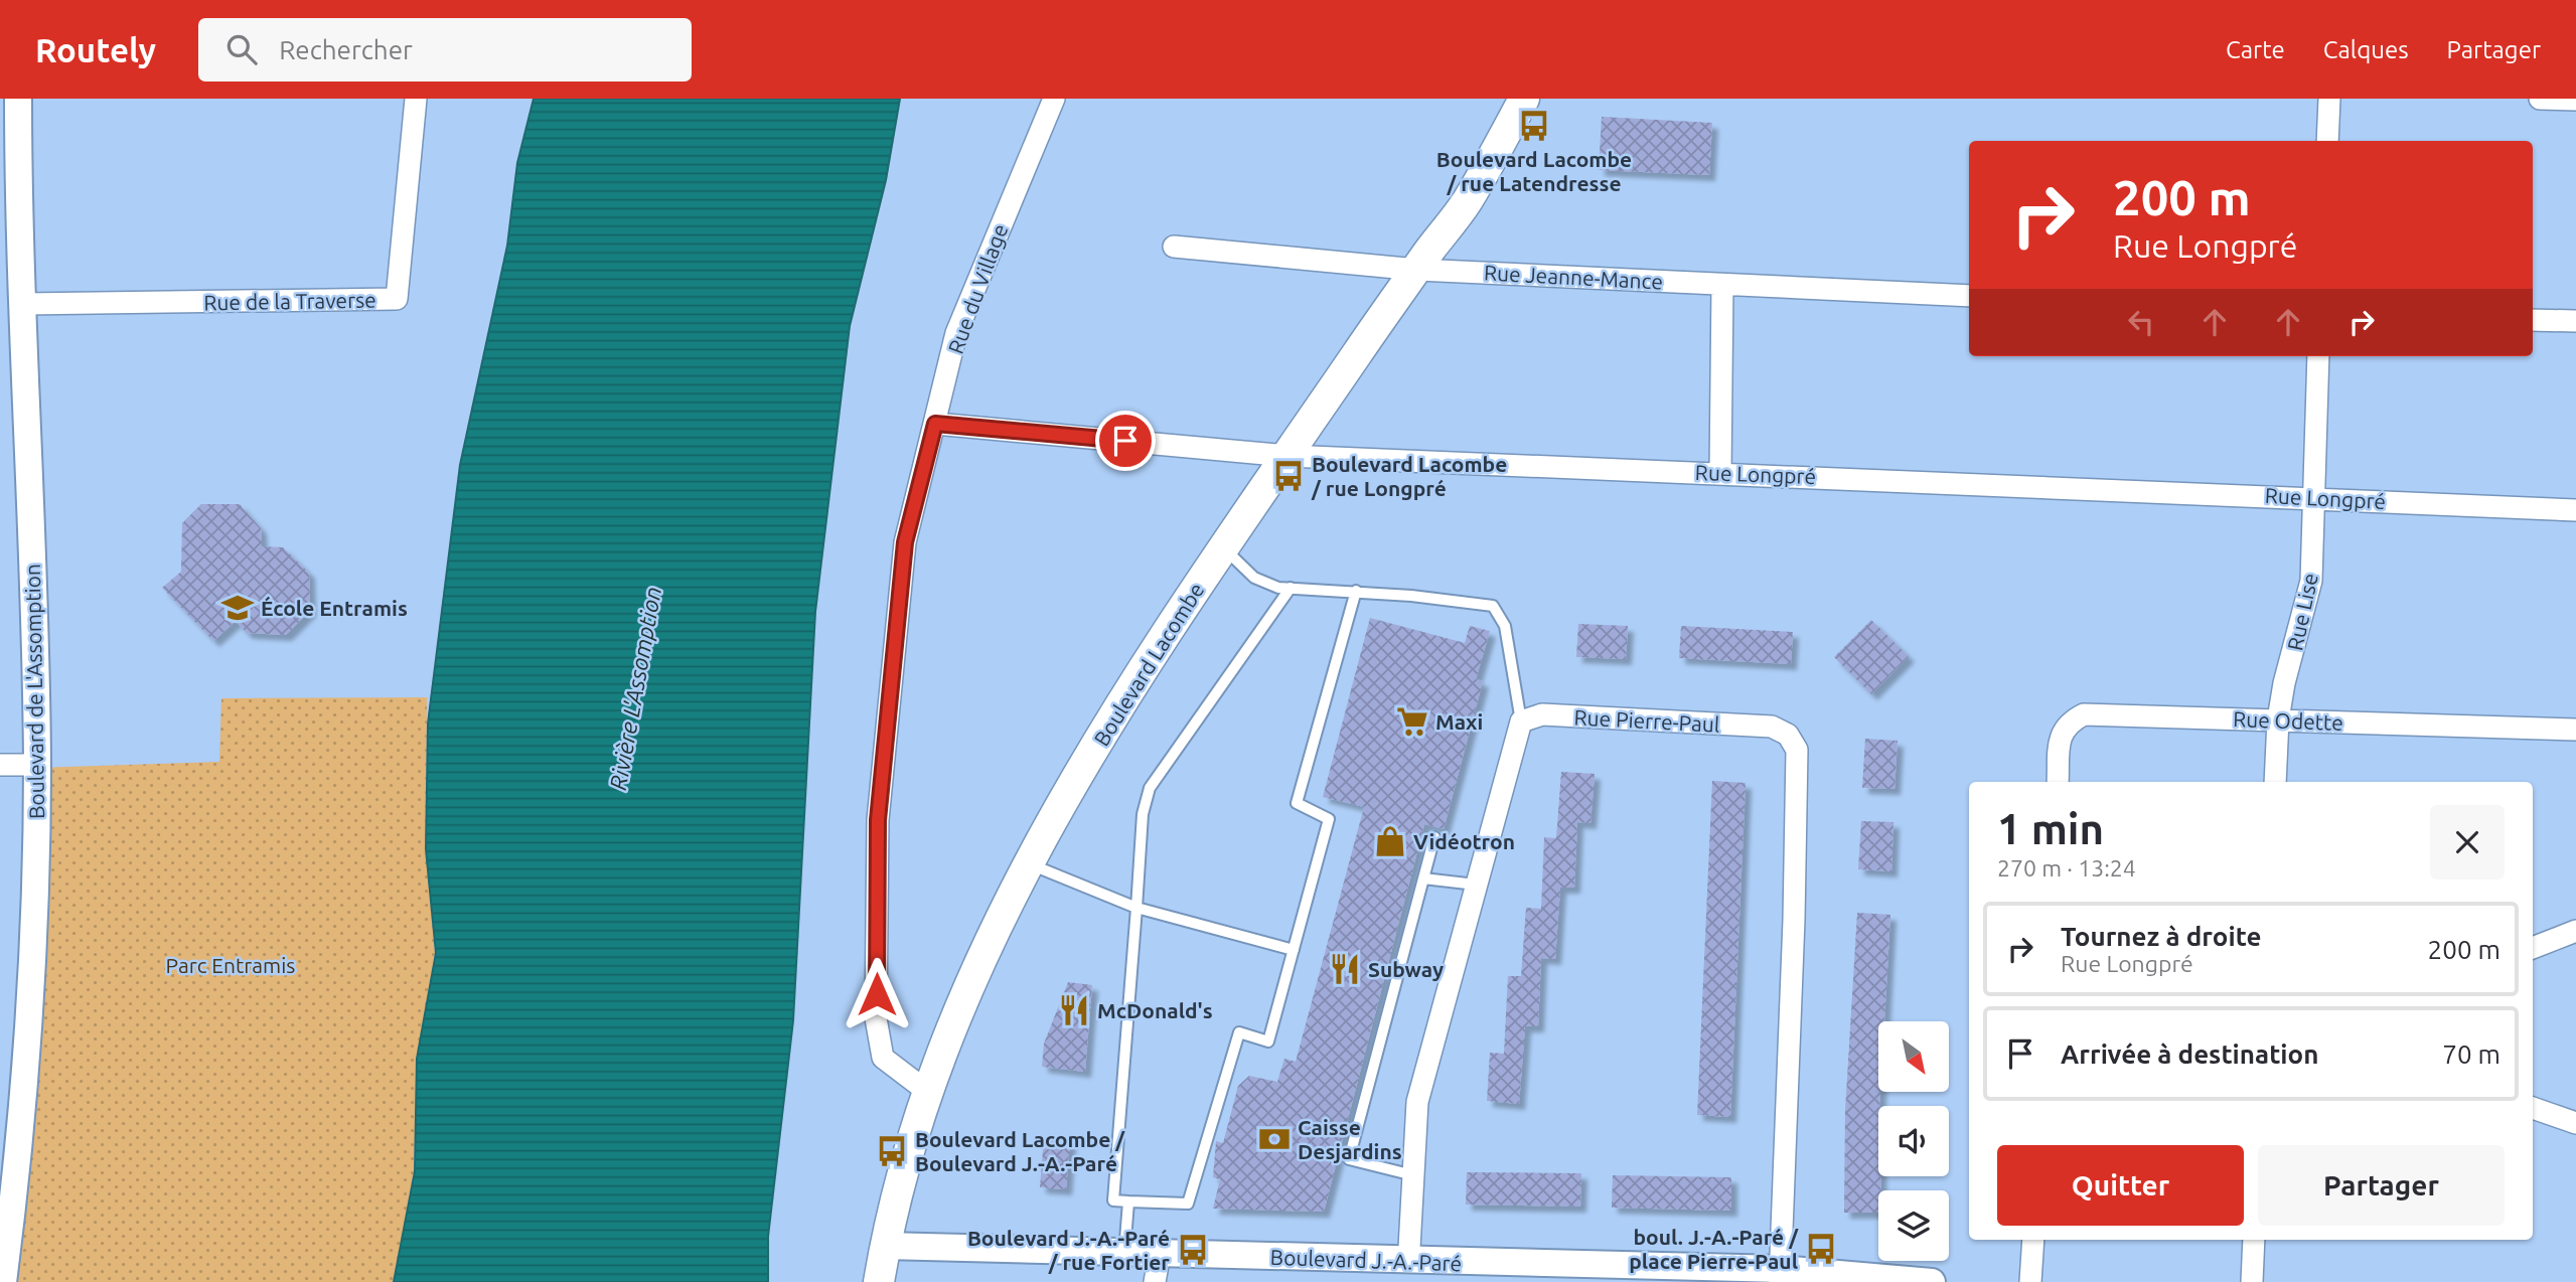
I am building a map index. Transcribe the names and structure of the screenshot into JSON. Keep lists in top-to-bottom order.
{
  "streets": {
    "main road": ["Boulevard Lacombe"],
    "street": [
      "Rue Jeanne-Mance",
      "Rue du Village",
      "Rue de la Traverse",
      "Rue Longpré",
      "Rue Lise",
      "Boulevard de L'Assomption",
      "Rue Pierre-Paul",
      "Rue Odette",
      "Boulevard J.-A.-Paré"
    ]
  },
  "crossings": [
    ["Rue Jeanne-Mance", "Boulevard Lacombe"],
    ["Rue du Village", "Rue Longpré"],
    ["Rue du Village", "Boulevard Lacombe"],
    ["Rue de la Traverse", "Boulevard de L'Assomption"],
    ["Rue Longpré", "Rue Lise"],
    ["Rue Longpré", "Boulevard Lacombe"],
    ["Rue Lise", "Rue Odette"],
    ["Boulevard Lacombe", "Boulevard J.-A.-Paré"],
    ["Rue Pierre-Paul", "Boulevard J.-A.-Paré"]
  ],
  "water": ["Rivière L'Assomption"],
  "parks": ["Parc Entramis"],
  "places": {
    "bus stop": [
      "Boulevard Lacombe / rue Latendresse",
      "Boulevard Lacombe / rue Longpré",
      "Boulevard Lacombe / Boulevard J.-A.-Paré",
      "boul. J.-A.-Paré / place Pierre-Paul",
      "Boulevard J.-A.-Paré / rue Fortier"
    ],
    "school or university": ["École Entramis"],
    "supermarket": ["Maxi"],
    "shop": ["Vidéotron"],
    "restaurant": ["Subway", "McDonald's"],
    "bank": ["Caisse Desjardins"]
  },
  "north": "bottom right",
  "page": {
    "header": "Routely",
    "search": "Rechercher",
    "nav": ["Carte", "Calques", "Partager"],
    "turn": ["200 m", "Rue Longpré"],
    "heading": ["1 min", "270 m · 13:24"],
    "list": [
      {
        "name": "Tournez à droite",
        "note": "Rue Longpré",
        "value": "200 m"
      },
      {
        "name": "Arrivée à destination",
        "value": "70 m"
      }
    ],
    "buttons": ["Quitter", "Partager"]
  }
}
